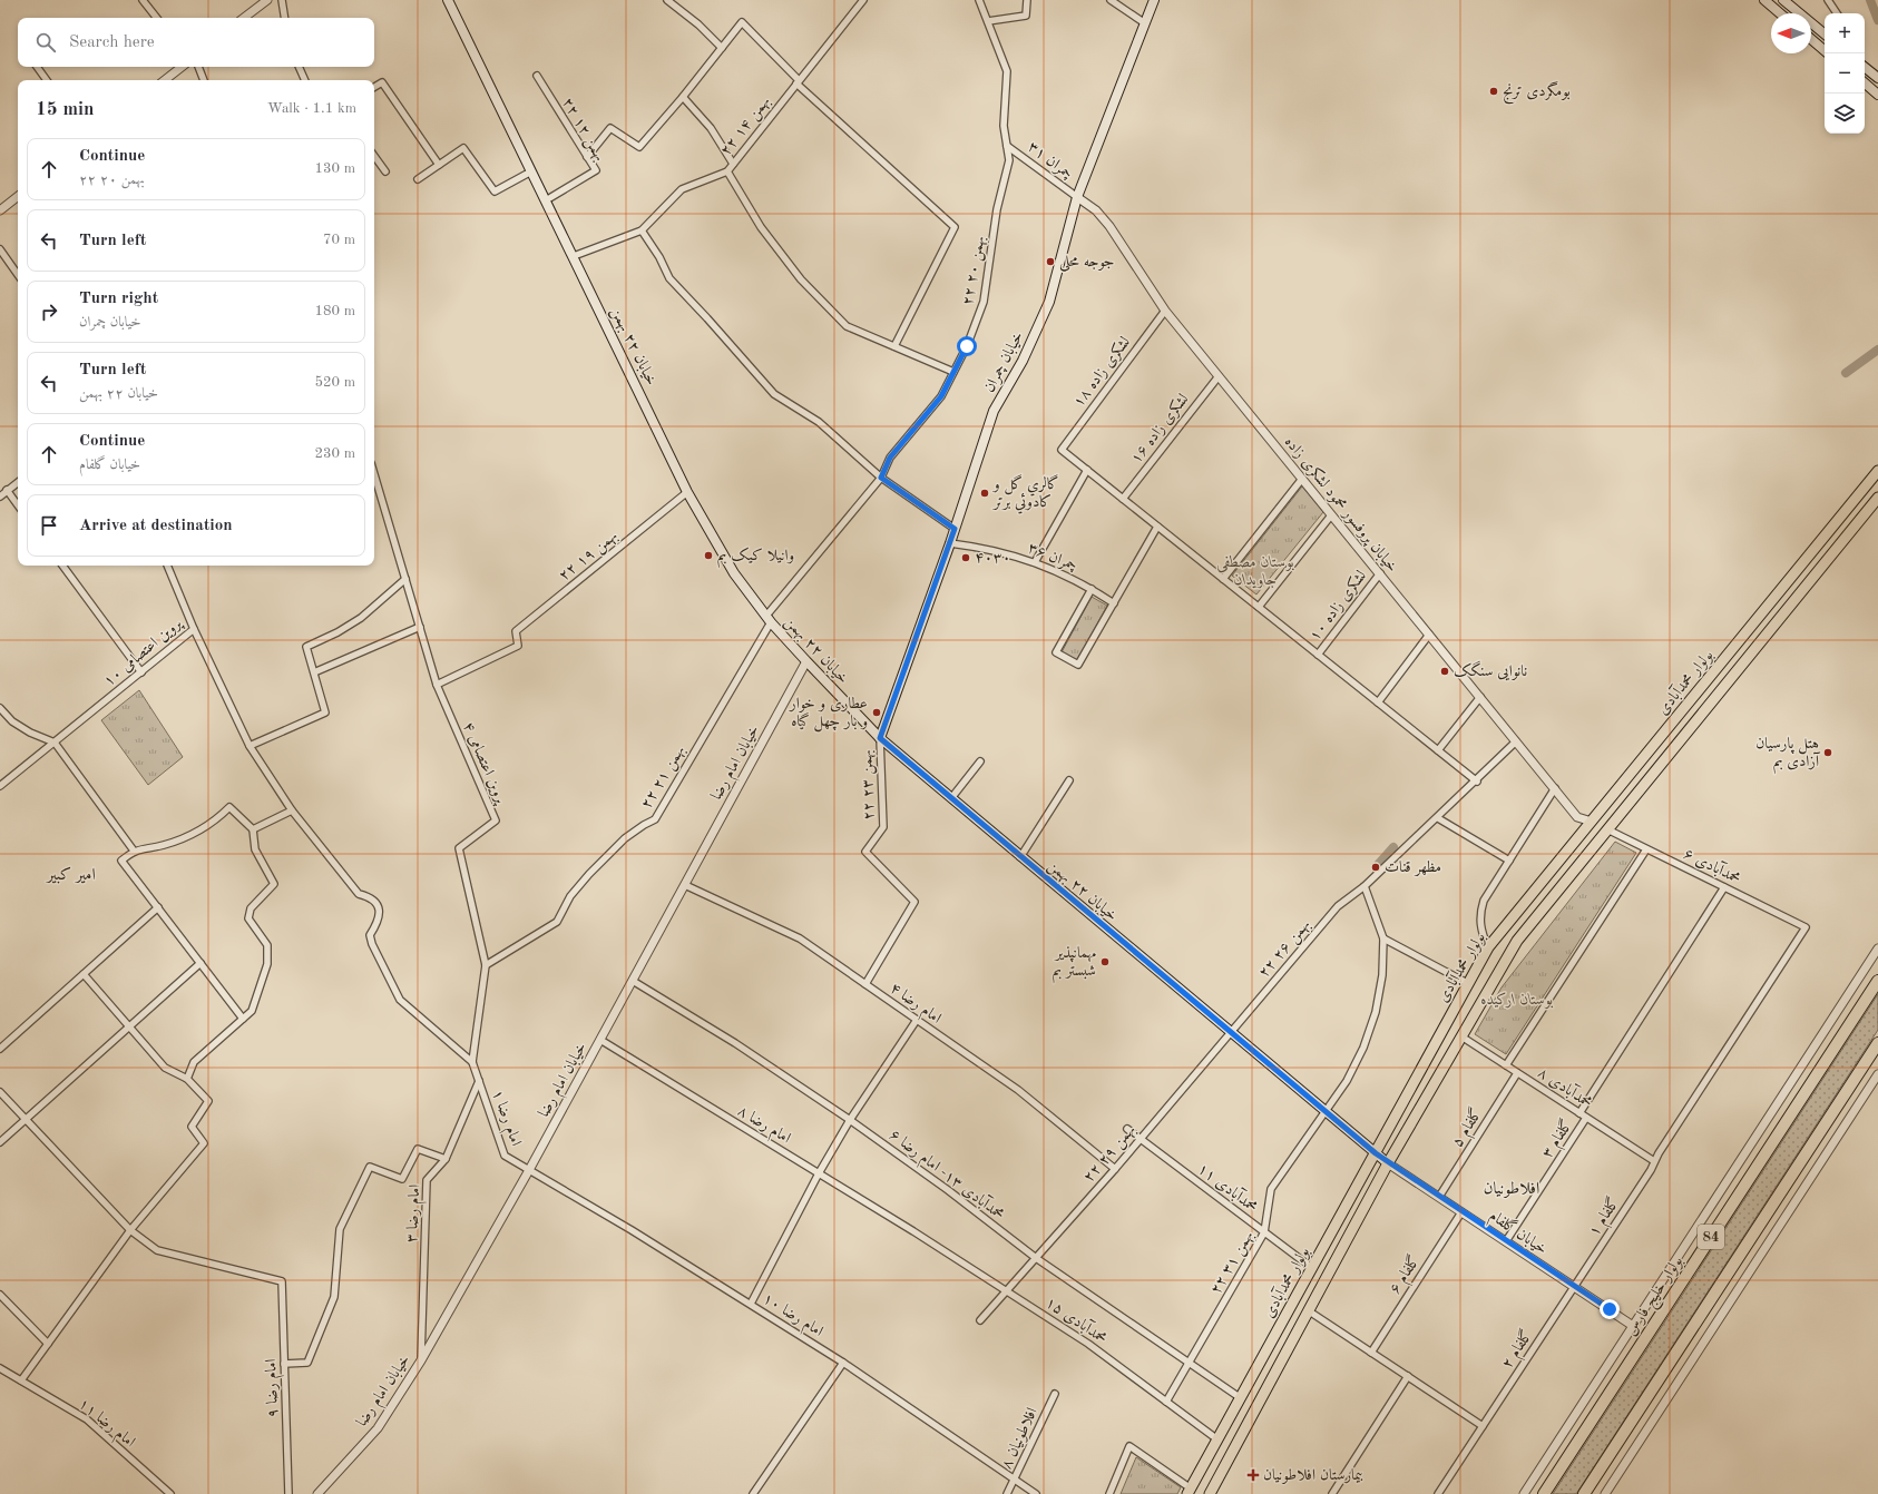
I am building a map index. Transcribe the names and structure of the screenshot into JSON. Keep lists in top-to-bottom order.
{
  "streets": {
    "highway": ["84", "بولوار خلیج فارس"],
    "main road": ["خیابان ۲۲ بهمن", "خیابان چمران", "بولوار محمدآبادی"],
    "street": [
      "۲۲ بهمن ۱۴",
      "۲۲ بهمن ۱۲",
      "چمران ۳۱",
      "۲۲ بهمن ۲۰",
      "لشکری زاده ۱۸",
      "لشکری زاده ١۶",
      "خیابان پروفسور محمود لشکری زاده",
      "۲۲ بهمن ۱۹",
      "چمران ۳۶",
      "لشکری زاده ١٠",
      "پروین اعتصامی ۱۰",
      "پروین اعتصامی ۴",
      "خیابان امام رضا",
      "۲۲ بهمن ۲۱",
      "۲۲ بهمن ۲۳",
      "محمدآبادی ۶",
      "۲۲ بهمن ۲۶",
      "امام رضا ۴",
      "محمدآبادی ۸",
      "امام رضا ۱",
      "امام رضا ۸",
      "گلفام ۵",
      "گلفام ۳",
      "۲۲ بهمن ۲۹",
      "محمدآبادی ۱۳- امام رضا ۶",
      "محمدآبادی ۱۱",
      "امام رضا ۳",
      "گلفام ۱",
      "خیابان گلفام",
      "۲۲ بهمن ۳۱",
      "گلفام ۶",
      "امام رضا ۱۰",
      "محمدآبادی ۱۵",
      "گلفام ۲",
      "امام رضا ۹",
      "امام رضا ۱۱",
      "افلاطونیان ۸"
    ]
  },
  "crossings": [
    ["۲۲ بهمن ۱۴", "خیابان ۲۲ بهمن"],
    ["۲۲ بهمن ۱۲", "خیابان ۲۲ بهمن"],
    ["چمران ۳۱", "۲۲ بهمن ۲۰"],
    ["چمران ۳۱", "خیابان چمران"],
    ["چمران ۳۱", "خیابان پروفسور محمود لشکری زاده"],
    ["۲۲ بهمن ۲۰", "خیابان ۲۲ بهمن"],
    ["۲۲ بهمن ۲۰", "۲۲ بهمن ۲۱"],
    ["خیابان ۲۲ بهمن", "خیابان چمران"],
    ["خیابان ۲۲ بهمن", "۲۲ بهمن ۱۹"],
    ["خیابان ۲۲ بهمن", "بولوار محمدآبادی"],
    ["خیابان ۲۲ بهمن", "خیابان امام رضا"],
    ["خیابان ۲۲ بهمن", "۲۲ بهمن ۲۱"],
    ["خیابان ۲۲ بهمن", "۲۲ بهمن ۲۳"],
    ["خیابان ۲۲ بهمن", "۲۲ بهمن ۲۶"],
    ["خیابان ۲۲ بهمن", "۲۲ بهمن ۲۹"],
    ["خیابان ۲۲ بهمن", "خیابان گلفام"],
    ["خیابان ۲۲ بهمن", "۲۲ بهمن ۳۱"],
    ["خیابان چمران", "خیابان پروفسور محمود لشکری زاده"],
    ["خیابان چمران", "چمران ۳۶"],
    ["خیابان چمران", "۲۲ بهمن ۲۳"],
    ["لشکری زاده ۱۸", "خیابان پروفسور محمود لشکری زاده"],
    ["لشکری زاده ١۶", "خیابان پروفسور محمود لشکری زاده"],
    ["خیابان پروفسور محمود لشکری زاده", "لشکری زاده ١٠"],
    ["خیابان پروفسور محمود لشکری زاده", "بولوار محمدآبادی"],
    ["خیابان پروفسور محمود لشکری زاده", "۲۲ بهمن ۲۶"],
    ["۲۲ بهمن ۱۹", "پروین اعتصامی ۴"],
    ["بولوار محمدآبادی", "محمدآبادی ۶"],
    ["بولوار محمدآبادی", "محمدآبادی ۸"],
    ["بولوار محمدآبادی", "محمدآبادی ۱۳- امام رضا ۶"],
    ["بولوار محمدآبادی", "محمدآبادی ۱۱"],
    ["بولوار محمدآبادی", "خیابان گلفام"],
    ["بولوار محمدآبادی", "محمدآبادی ۱۵"],
    ["پروین اعتصامی ۴", "۲۲ بهمن ۲۱"],
    ["پروین اعتصامی ۴", "امام رضا ۱"],
    ["خیابان امام رضا", "امام رضا ۴"],
    ["خیابان امام رضا", "امام رضا ۱"],
    ["خیابان امام رضا", "امام رضا ۸"],
    ["خیابان امام رضا", "محمدآبادی ۱۳- امام رضا ۶"],
    ["خیابان امام رضا", "امام رضا ۳"],
    ["خیابان امام رضا", "امام رضا ۱۰"],
    ["۲۲ بهمن ۲۳", "امام رضا ۴"],
    ["محمدآبادی ۶", "گلفام ۱"],
    ["۲۲ بهمن ۲۶", "۲۲ بهمن ۲۹"],
    ["امام رضا ۴", "۲۲ بهمن ۲۹"],
    ["محمدآبادی ۸", "گلفام ۵"],
    ["محمدآبادی ۸", "گلفام ۳"],
    ["محمدآبادی ۸", "گلفام ۱"],
    ["امام رضا ۱", "امام رضا ۳"],
    ["امام رضا ۱", "امام رضا ۱۰"],
    ["امام رضا ۸", "محمدآبادی ۱۵"],
    ["گلفام ۵", "خیابان گلفام"],
    ["گلفام ۳", "خیابان گلفام"],
    ["۲۲ بهمن ۲۹", "محمدآبادی ۱۳- امام رضا ۶"],
    ["۲۲ بهمن ۲۹", "محمدآبادی ۱۱"],
    ["۲۲ بهمن ۲۹", "محمدآبادی ۱۵"],
    ["محمدآبادی ۱۳- امام رضا ۶", "۲۲ بهمن ۳۱"],
    ["محمدآبادی ۱۱", "۲۲ بهمن ۳۱"],
    ["گلفام ۱", "خیابان گلفام"],
    ["گلفام ۱", "گلفام ۲"],
    ["خیابان گلفام", "گلفام ۶"],
    ["خیابان گلفام", "گلفام ۲"],
    ["۲۲ بهمن ۳۱", "محمدآبادی ۱۵"],
    ["امام رضا ۱۰", "افلاطونیان ۸"]
  ],
  "districts": ["امیر کبیر", "افلاطونیان"],
  "parks": ["بوستان مصطفی جاویدان", "بوستان ارکیده"],
  "places": {
    "other": [
      "بومگردی ترنج",
      "جوجه محلی",
      "گالري گل و كادوئي برتر",
      "وانیلا کیک بم",
      "۴۰۳۰",
      "نانوایی سنگک",
      "عطاری و خوار و بار چهل گیاه",
      "هتل پارسیان آزادی بم",
      "مظهر قنات",
      "مهمانپذیر شبستر بم"
    ],
    "health": ["بیمارستان افلاطونیان"]
  },
  "north": "left",
  "page": {
    "map_buttons": ["+", "−"],
    "search": "Search here",
    "heading": ["15 min", "Walk · 1.1 km"],
    "list": [
      ["Continue", "۲۲ بهمن ۲۰", "130 m"],
      ["Turn left", "70 m"],
      ["Turn right", "خیابان چمران", "180 m"],
      ["Turn left", "خیابان ۲۲ بهمن", "520 m"],
      ["Continue", "خیابان گلفام", "230 m"],
      "Arrive at destination"
    ]
  }
}
